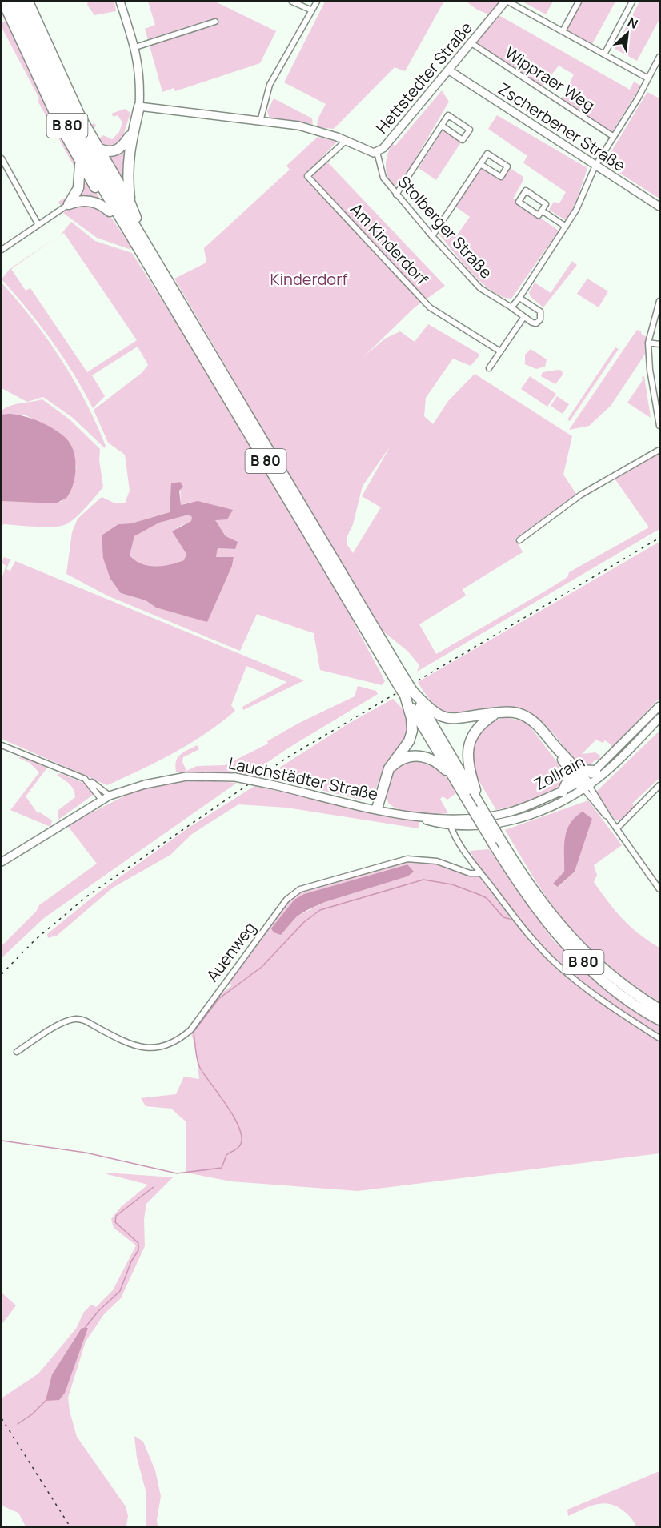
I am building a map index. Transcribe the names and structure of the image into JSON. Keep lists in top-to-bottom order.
{
  "streets": {
    "highway": ["B 80"],
    "main road": [
      "Hettstedter Straße",
      "Zscherbener Straße",
      "Zollrain",
      "Lauchstädter Straße"
    ],
    "street": [
      "Wippraer Weg",
      "Stolberger Straße",
      "Am Kinderdorf",
      "Auenweg"
    ]
  },
  "crossings": [
    ["Hettstedter Straße", "Wippraer Weg"],
    ["Hettstedter Straße", "Zscherbener Straße"],
    ["Hettstedter Straße", "Stolberger Straße"],
    ["Hettstedter Straße", "Am Kinderdorf"],
    ["Zollrain", "Lauchstädter Straße"]
  ],
  "parks": ["Kinderdorf"],
  "north": "top right"
}
